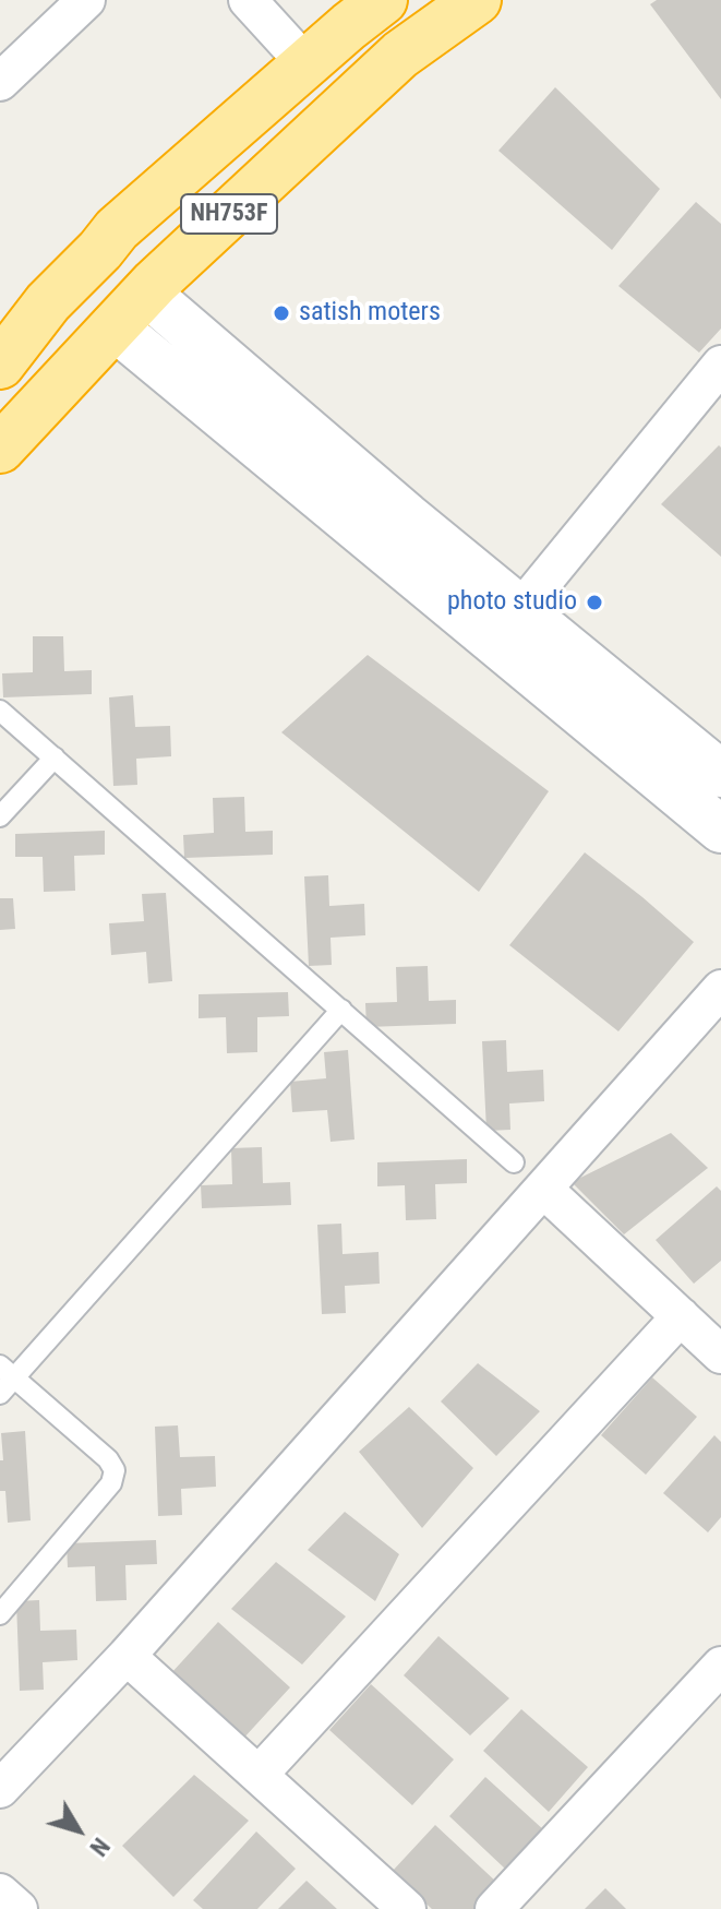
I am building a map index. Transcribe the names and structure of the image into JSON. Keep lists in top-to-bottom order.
{
  "streets": {
    "highway": ["NH753F"]
  },
  "places": ["satish moters", "photo studio"],
  "north": "bottom right"
}
